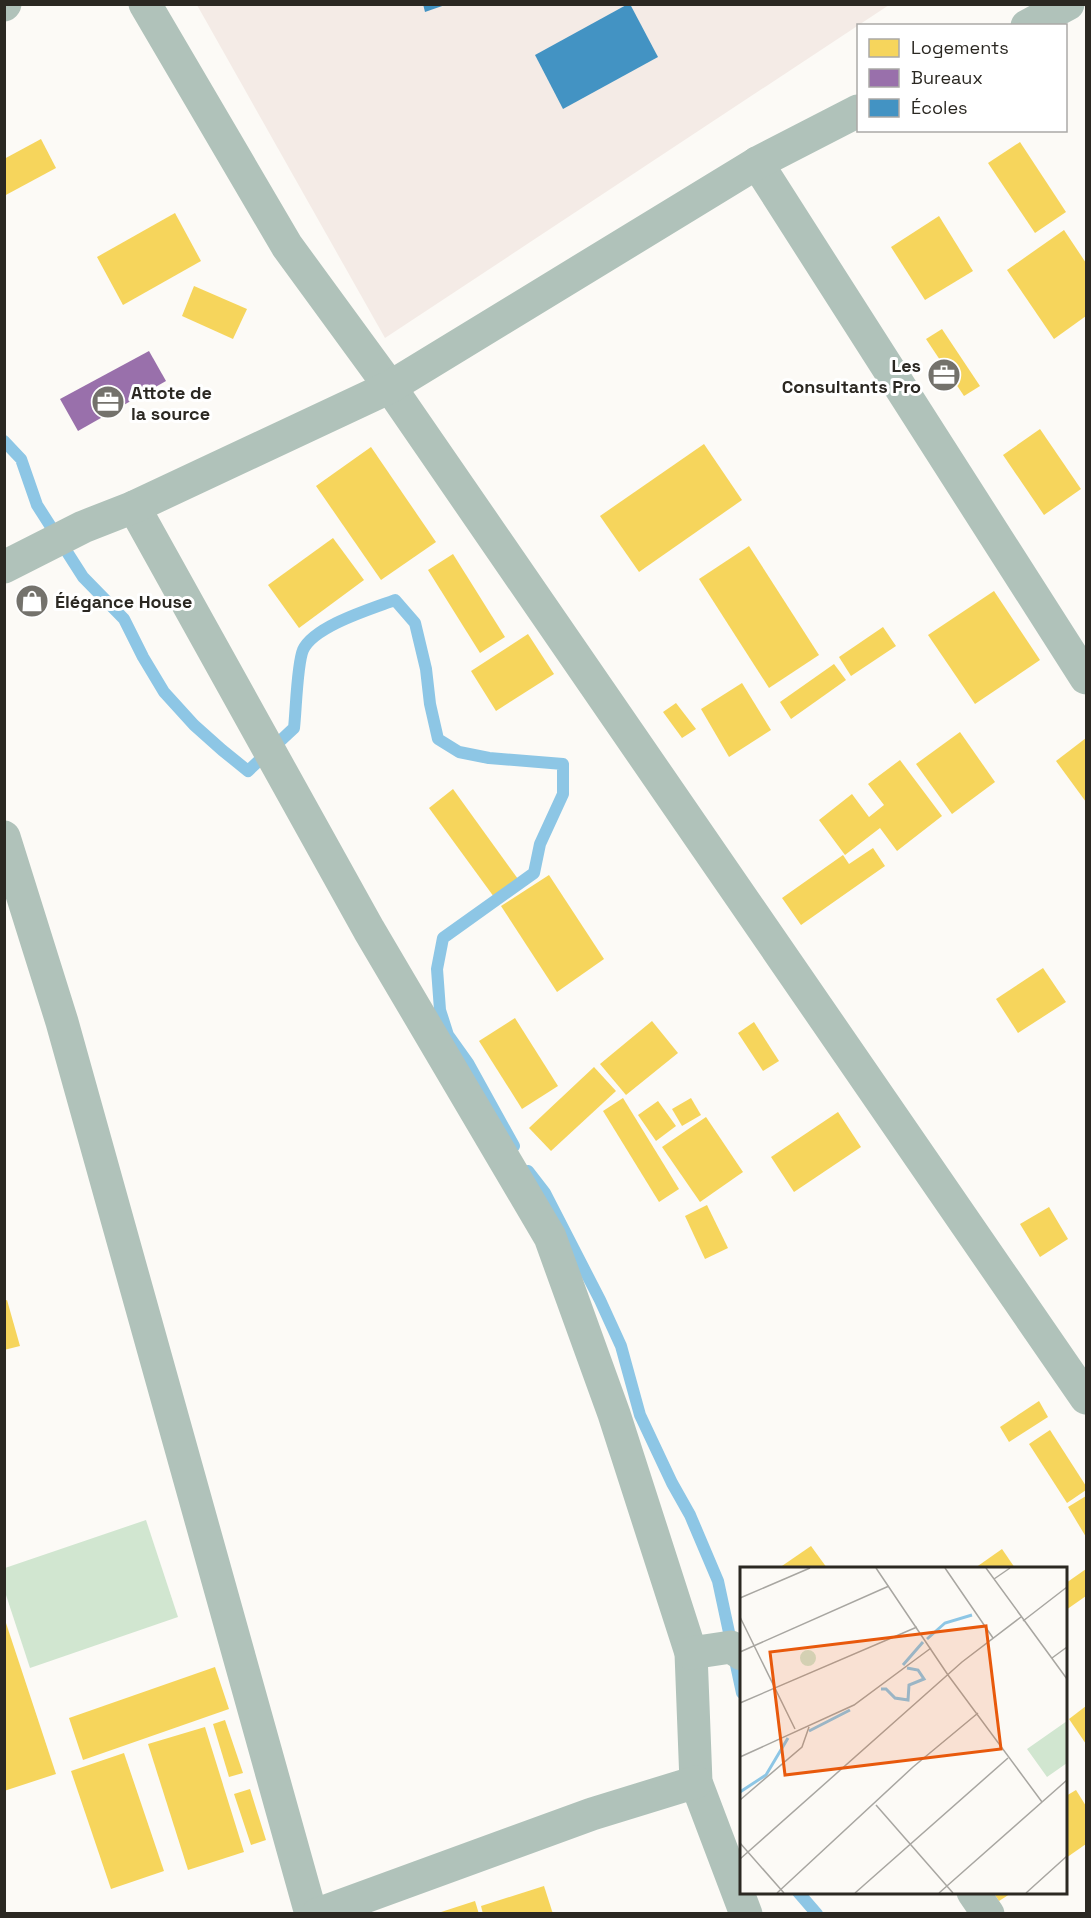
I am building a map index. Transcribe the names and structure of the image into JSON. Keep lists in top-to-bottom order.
{
  "places": {
    "office": ["Les Consultants Pro", "Attote de la source"],
    "shop": ["Élégance House"]
  },
  "legend": ["Logements", "Bureaux", "Écoles"]
}
